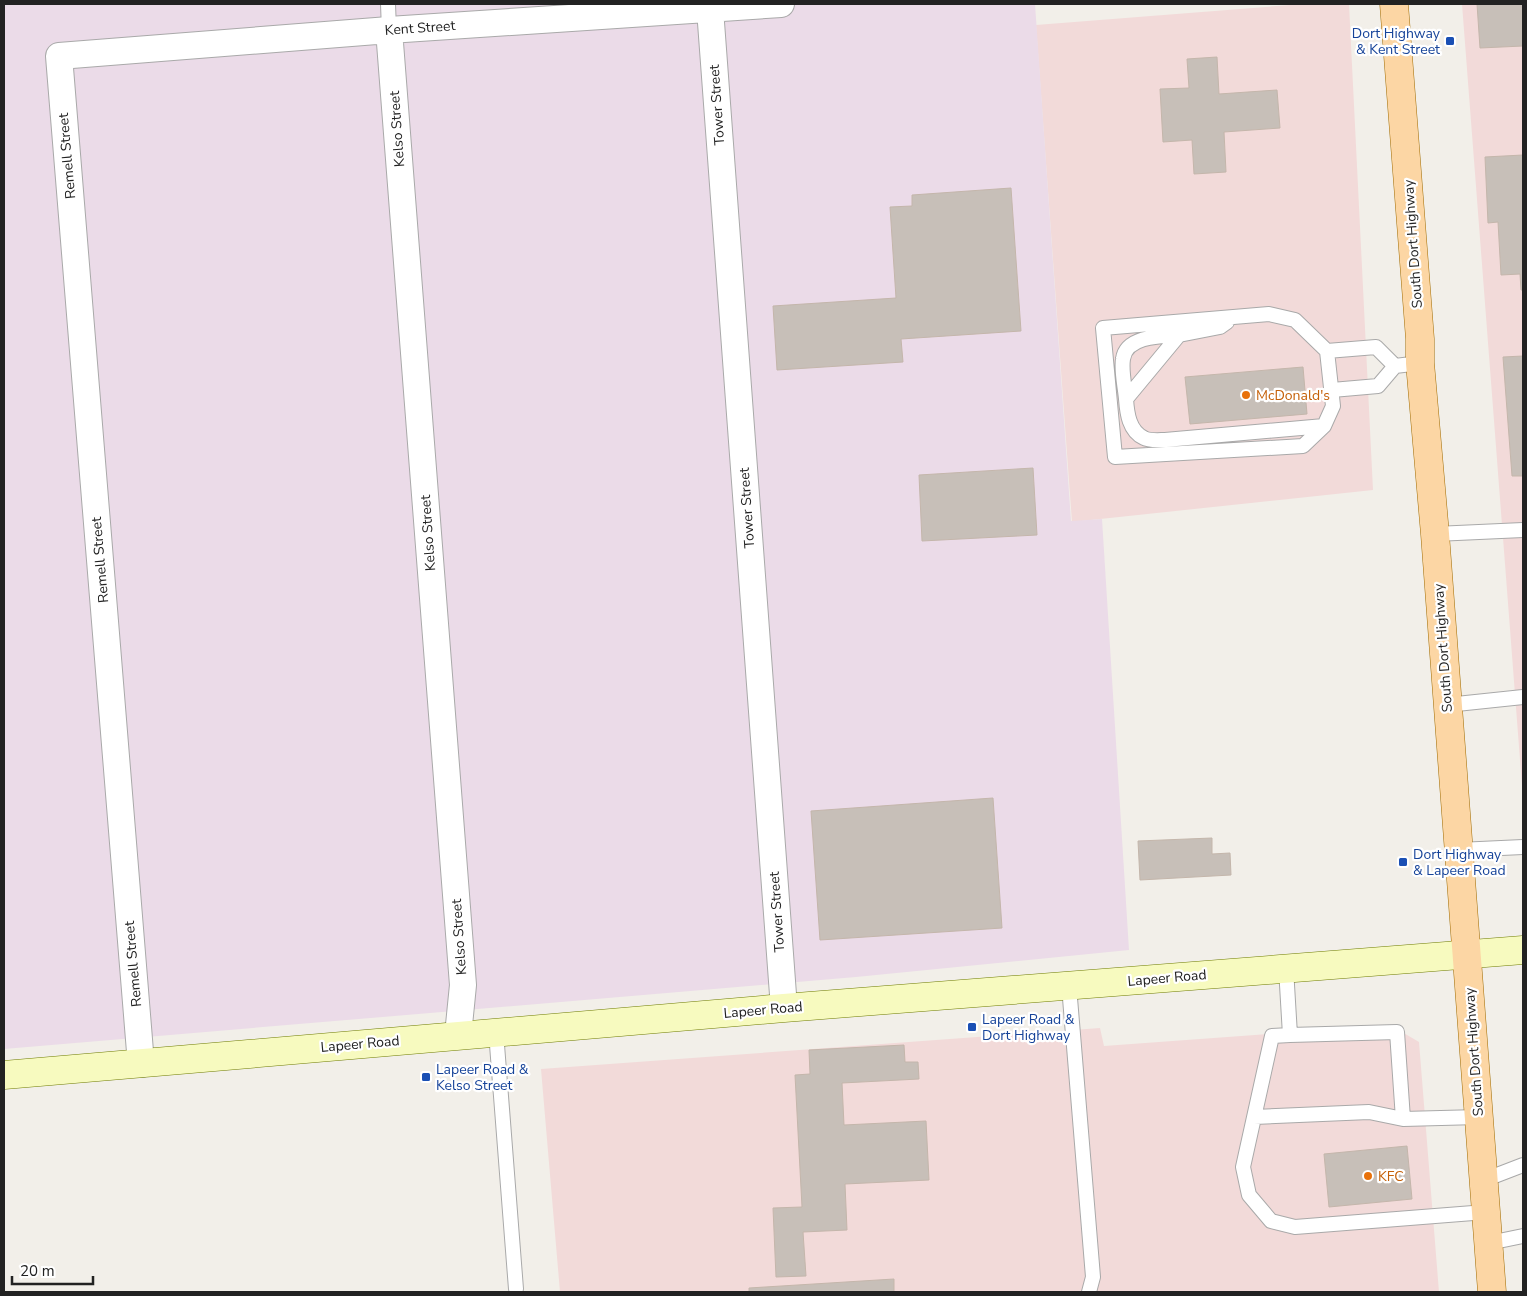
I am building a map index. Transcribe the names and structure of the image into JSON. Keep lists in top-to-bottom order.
{
  "streets": {
    "main road": ["South Dort Highway", "Lapeer Road"],
    "street": [
      "Kent Street",
      "Tower Street",
      "Kelso Street",
      "Remell Street"
    ]
  },
  "crossings": [
    ["Kent Street", "Tower Street"],
    ["Kent Street", "Kelso Street"],
    ["Kent Street", "Remell Street"],
    ["Tower Street", "Lapeer Road"],
    ["Kelso Street", "Lapeer Road"],
    ["Remell Street", "Lapeer Road"],
    ["South Dort Highway", "Lapeer Road"]
  ],
  "places": {
    "transit": [
      "Dort Highway & Kent Street",
      "Dort Highway & Lapeer Road",
      "Lapeer Road & Dort Highway",
      "Lapeer Road & Kelso Street"
    ],
    "other": ["McDonald's", "KFC"]
  },
  "scale_bar": "20 m"
}
